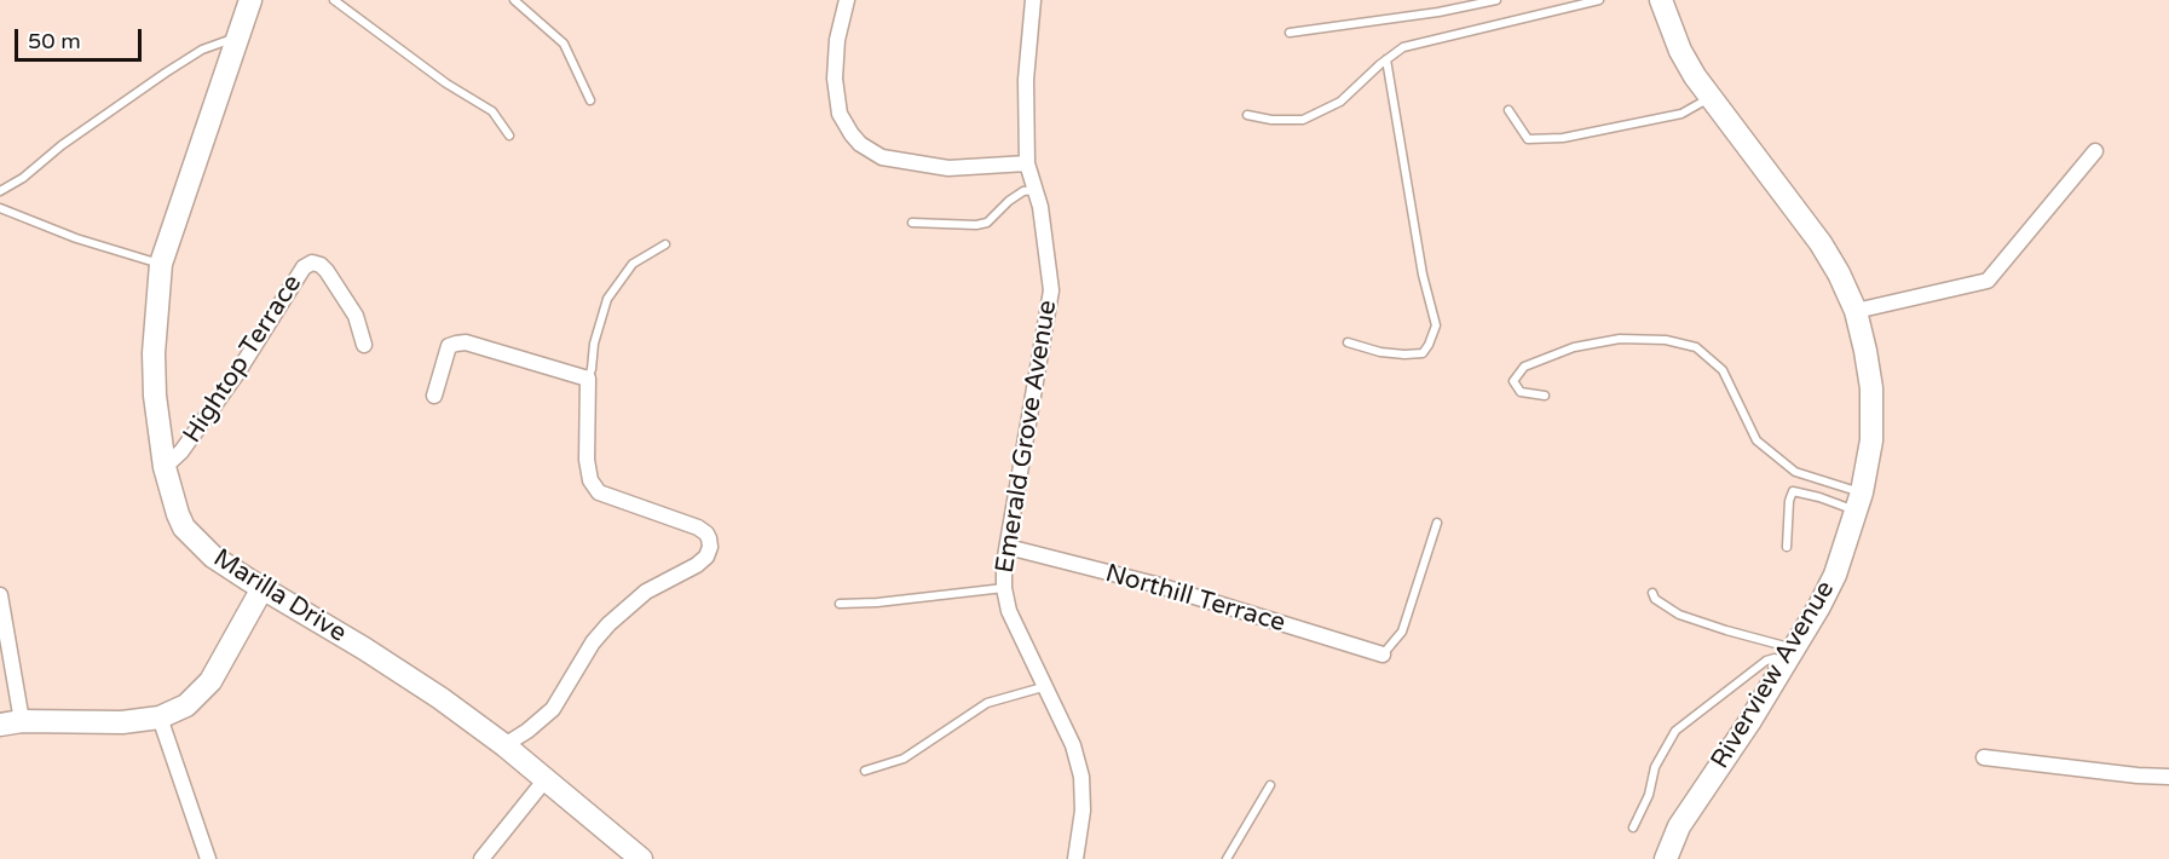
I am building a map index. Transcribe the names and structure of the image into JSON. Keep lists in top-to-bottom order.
{
  "streets": {
    "street": [
      "Hightop Terrace",
      "Emerald Grove Avenue",
      "Marilla Drive",
      "Northill Terrace",
      "Riverview Avenue"
    ]
  },
  "crossings": [
    ["Hightop Terrace", "Marilla Drive"],
    ["Emerald Grove Avenue", "Northill Terrace"]
  ],
  "scale_bar": "50 m"
}
